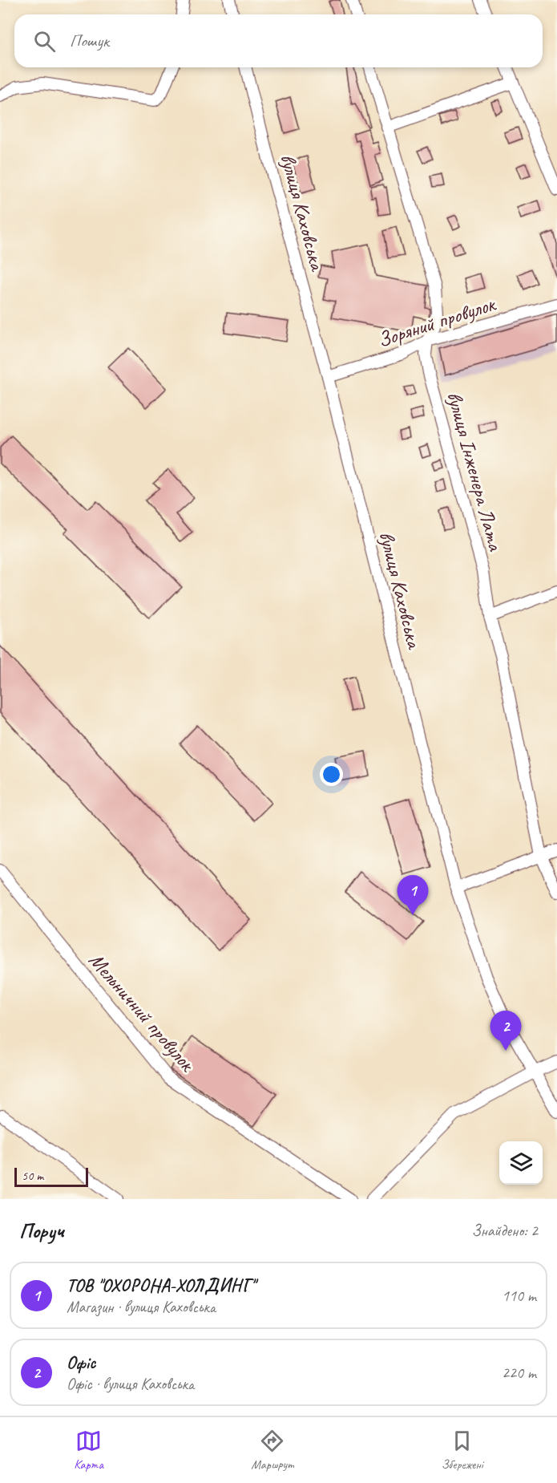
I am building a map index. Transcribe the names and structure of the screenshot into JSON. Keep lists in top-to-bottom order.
{
  "streets": {
    "street": [
      "вулиця Каховська",
      "Зоряний провулок",
      "вулиця Інженера Лата",
      "Мельничний провулок"
    ]
  },
  "crossings": [
    ["вулиця Каховська", "Зоряний провулок"],
    ["Зоряний провулок", "вулиця Інженера Лата"]
  ],
  "scale_bar": "50 m",
  "page": {
    "search": "Пошук",
    "pins": ["1", "2"],
    "scale": "50 m",
    "heading": ["Поруч", "Знайдено: 2"],
    "list": [
      {
        "mark": "1",
        "name": "ТОВ \"ОХОРОНА-ХОЛДИНГ\"",
        "note": "Магазин · вулиця Каховська",
        "value": "110 m"
      },
      {
        "mark": "2",
        "name": "Офіс",
        "note": "Офіс · вулиця Каховська",
        "value": "220 m"
      }
    ],
    "nav": ["Карта", "Маршрут", "Збережені"]
  }
}
